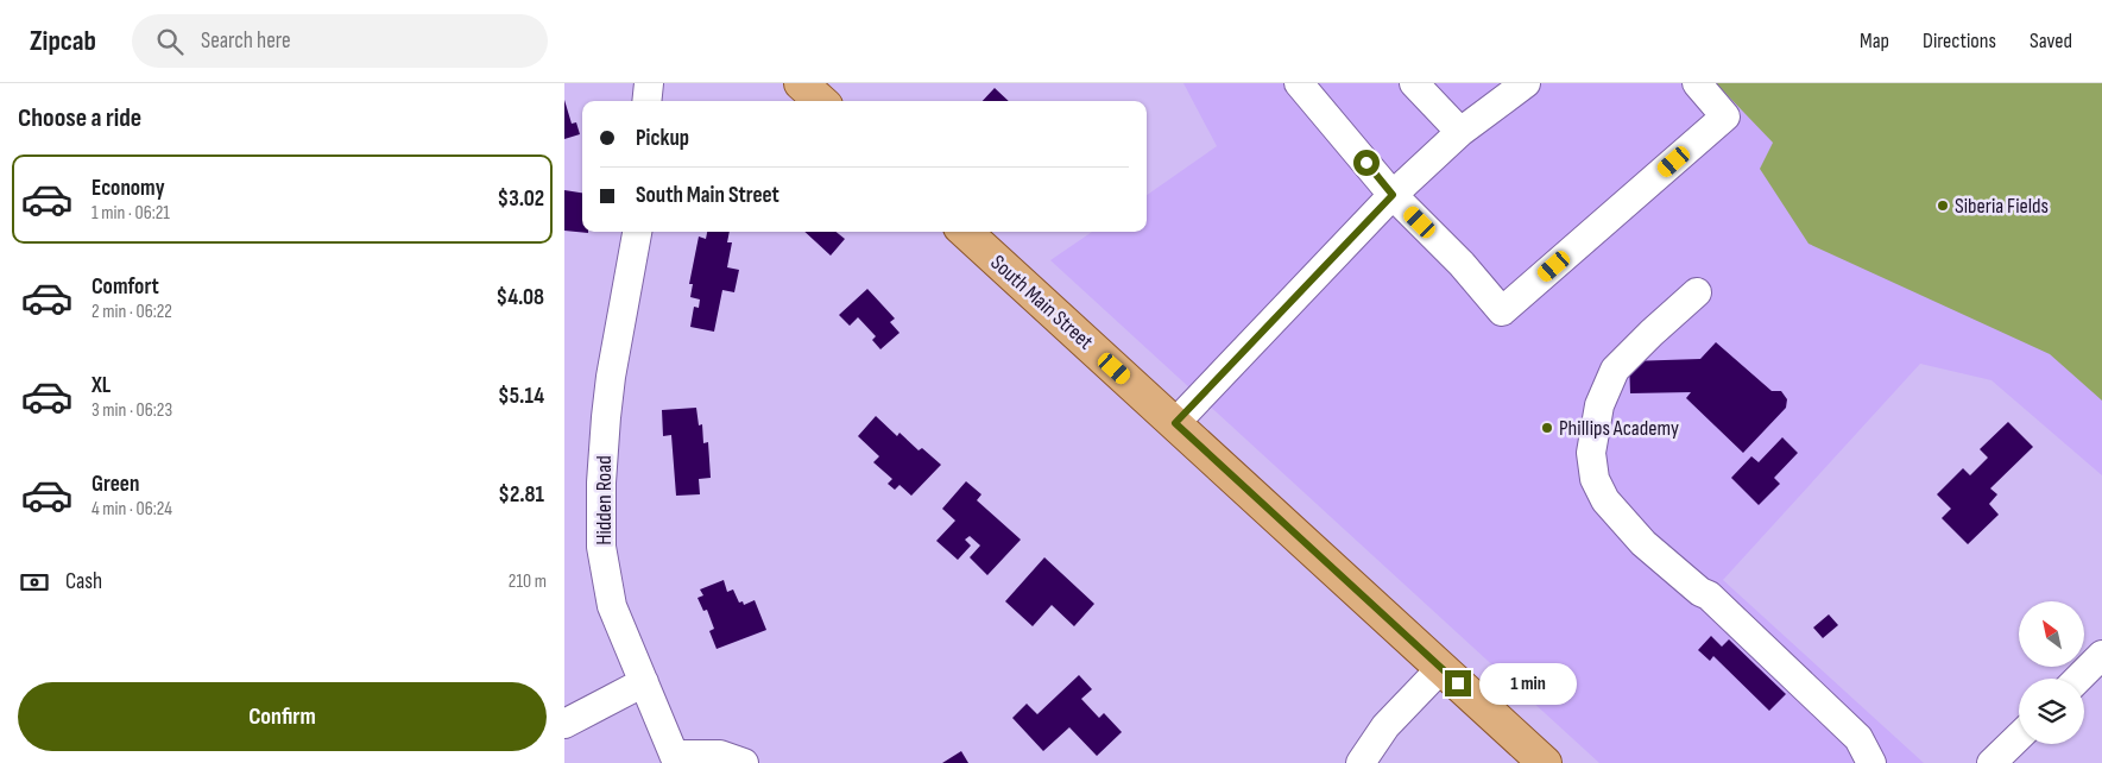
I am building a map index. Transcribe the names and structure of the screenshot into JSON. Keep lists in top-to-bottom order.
{
  "streets": {
    "main road": ["South Main Street"],
    "street": ["Hidden Road"]
  },
  "places": ["Siberia Fields", "Phillips Academy"],
  "north": "top left",
  "page": {
    "header": "Zipcab",
    "search": "Search here",
    "nav": ["Map", "Directions", "Saved"],
    "heading": "Choose a ride",
    "banner": ["Pickup", "South Main Street"],
    "list": [
      {
        "name": "Economy",
        "note": "1 min · 06:21",
        "value": "$3.02"
      },
      {
        "name": "Comfort",
        "note": "2 min · 06:22",
        "value": "$4.08"
      },
      {
        "name": "XL",
        "note": "3 min · 06:23",
        "value": "$5.14"
      },
      {
        "name": "Green",
        "note": "4 min · 06:24",
        "value": "$2.81"
      }
    ],
    "pay": ["Cash", "210 m"],
    "bubble": "1 min",
    "buttons": "Confirm"
  }
}
